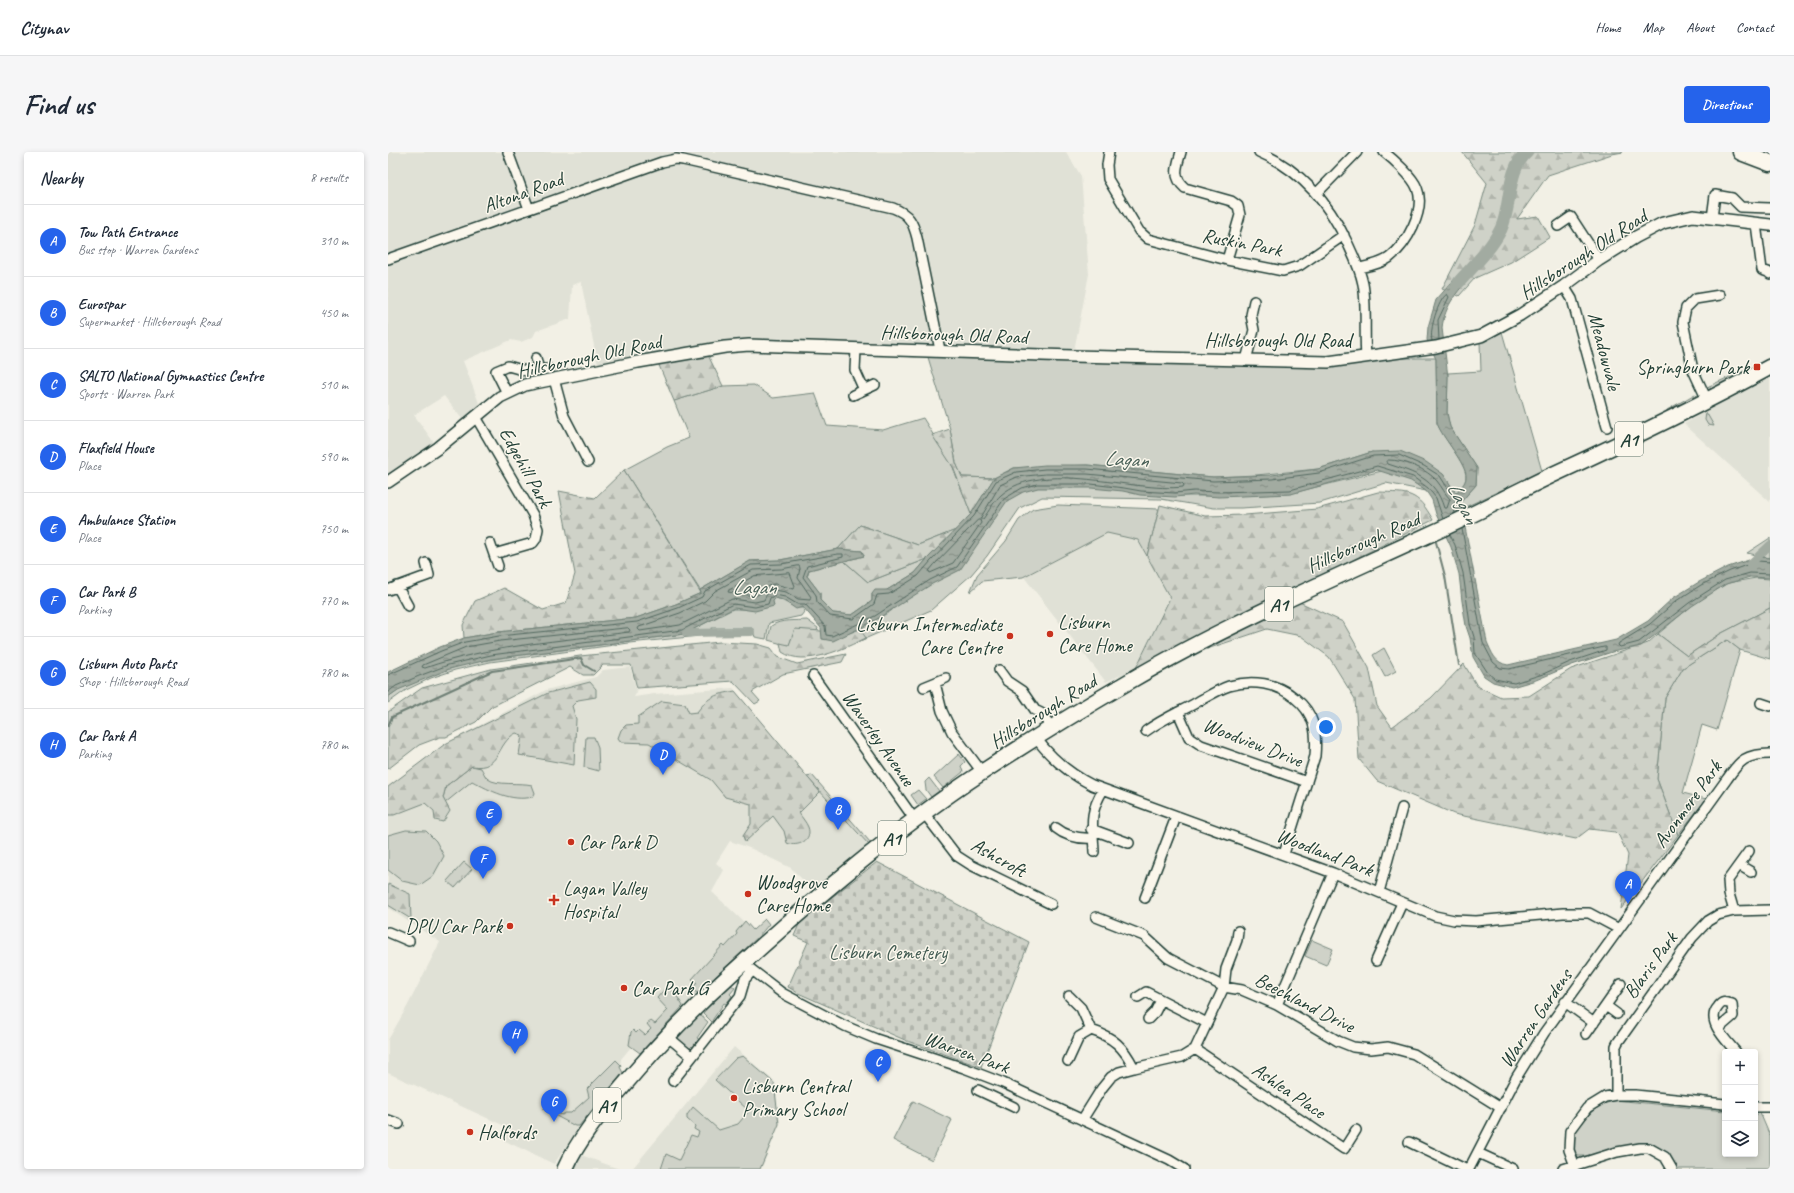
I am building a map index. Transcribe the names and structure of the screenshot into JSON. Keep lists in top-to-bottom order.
{
  "streets": {
    "highway": ["A1", "Hillsborough Road"],
    "street": [
      "Altona Road",
      "Ruskin Park",
      "Hillsborough Old Road",
      "Meadowvale",
      "Edgehill Park",
      "Waverley Avenue",
      "Woodview Drive",
      "Avonmore Park",
      "Woodland Park",
      "Ashcroft",
      "Blaris Park",
      "Beechland Drive",
      "Warren Gardens",
      "Warren Park",
      "Ashlea Place"
    ]
  },
  "crossings": [
    ["Altona Road", "Hillsborough Old Road"],
    ["Hillsborough Old Road", "Meadowvale"],
    ["Hillsborough Old Road", "Edgehill Park"],
    ["Hillsborough Road", "Waverley Avenue"],
    ["Hillsborough Road", "Woodland Park"],
    ["Hillsborough Road", "Ashcroft"],
    ["Hillsborough Road", "Warren Park"],
    ["Waverley Avenue", "Ashcroft"],
    ["Avonmore Park", "Warren Gardens"],
    ["Woodland Park", "Warren Gardens"],
    ["Beechland Drive", "Warren Gardens"]
  ],
  "water": ["Lagan"],
  "parks": ["Lisburn Cemetery"],
  "places": {
    "transit": ["Springburn Park"],
    "other": [
      "Lisburn Care Home",
      "Lisburn Intermediate Care Centre",
      "Car Park D",
      "Woodgrove Care Home",
      "DPU Car Park",
      "Car Park G",
      "Lisburn Central Primary School",
      "Halfords"
    ],
    "health": ["Lagan Valley Hospital"]
  },
  "page": {
    "header": "Citynav",
    "nav": [
      "Home",
      "Map",
      "About",
      "Contact"
    ],
    "buttons": "Directions",
    "title": "Find us",
    "heading": ["Nearby", "8 results"],
    "list": [
      {
        "mark": "A",
        "name": "Tow Path Entrance",
        "note": "Bus stop · Warren Gardens",
        "value": "310 m"
      },
      {
        "mark": "B",
        "name": "Eurospar",
        "note": "Supermarket · Hillsborough Road",
        "value": "450 m"
      },
      {
        "mark": "C",
        "name": "SALTO National Gymnastics Centre",
        "note": "Sports · Warren Park",
        "value": "510 m"
      },
      {
        "mark": "D",
        "name": "Flaxfield House",
        "note": "Place",
        "value": "590 m"
      },
      {
        "mark": "E",
        "name": "Ambulance Station",
        "note": "Place",
        "value": "750 m"
      },
      {
        "mark": "F",
        "name": "Car Park B",
        "note": "Parking",
        "value": "770 m"
      },
      {
        "mark": "G",
        "name": "Lisburn Auto Parts",
        "note": "Shop · Hillsborough Road",
        "value": "780 m"
      },
      {
        "mark": "H",
        "name": "Car Park A",
        "note": "Parking",
        "value": "780 m"
      }
    ],
    "pins": [
      "D",
      "B",
      "E",
      "F",
      "A",
      "H",
      "C",
      "G"
    ],
    "map_buttons": ["+", "−"]
  }
}
